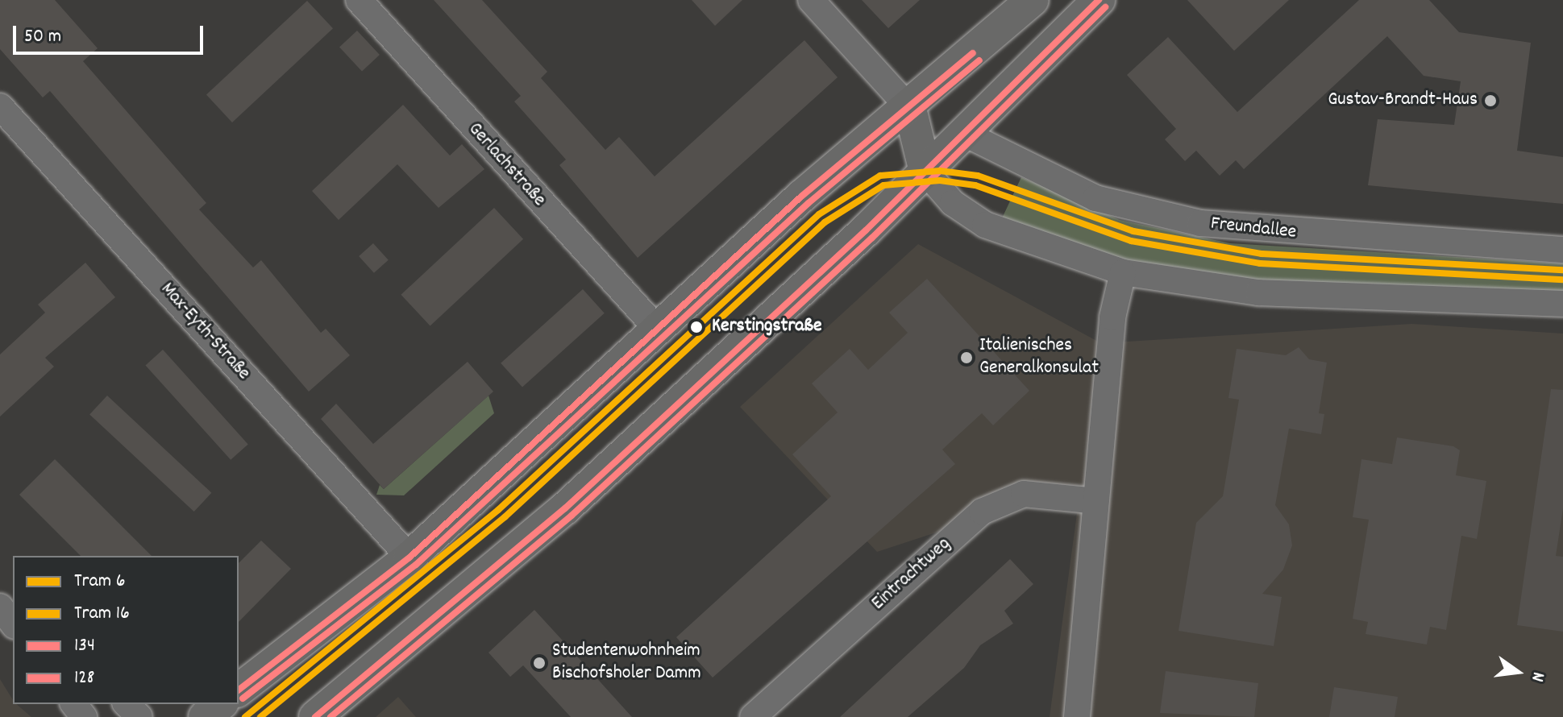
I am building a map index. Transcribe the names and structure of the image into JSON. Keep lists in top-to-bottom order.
{
  "streets": {
    "street": [
      "Gerlachstraße",
      "Freundallee",
      "Max-Eyth-Straße",
      "Eintrachtweg"
    ]
  },
  "places": [
    "Gustav-Brandt-Haus",
    "Kerstingstraße",
    "Italienisches Generalkonsulat",
    "Studentenwohnheim Bischofsholer Damm"
  ],
  "lines": [
    "transit line 134",
    "transit line 128",
    "tram line 6",
    "tram line 16"
  ],
  "legend": [
    "Tram 6",
    "Tram 16",
    "134",
    "128"
  ],
  "scale_bar": "50 m",
  "north": "right"
}
